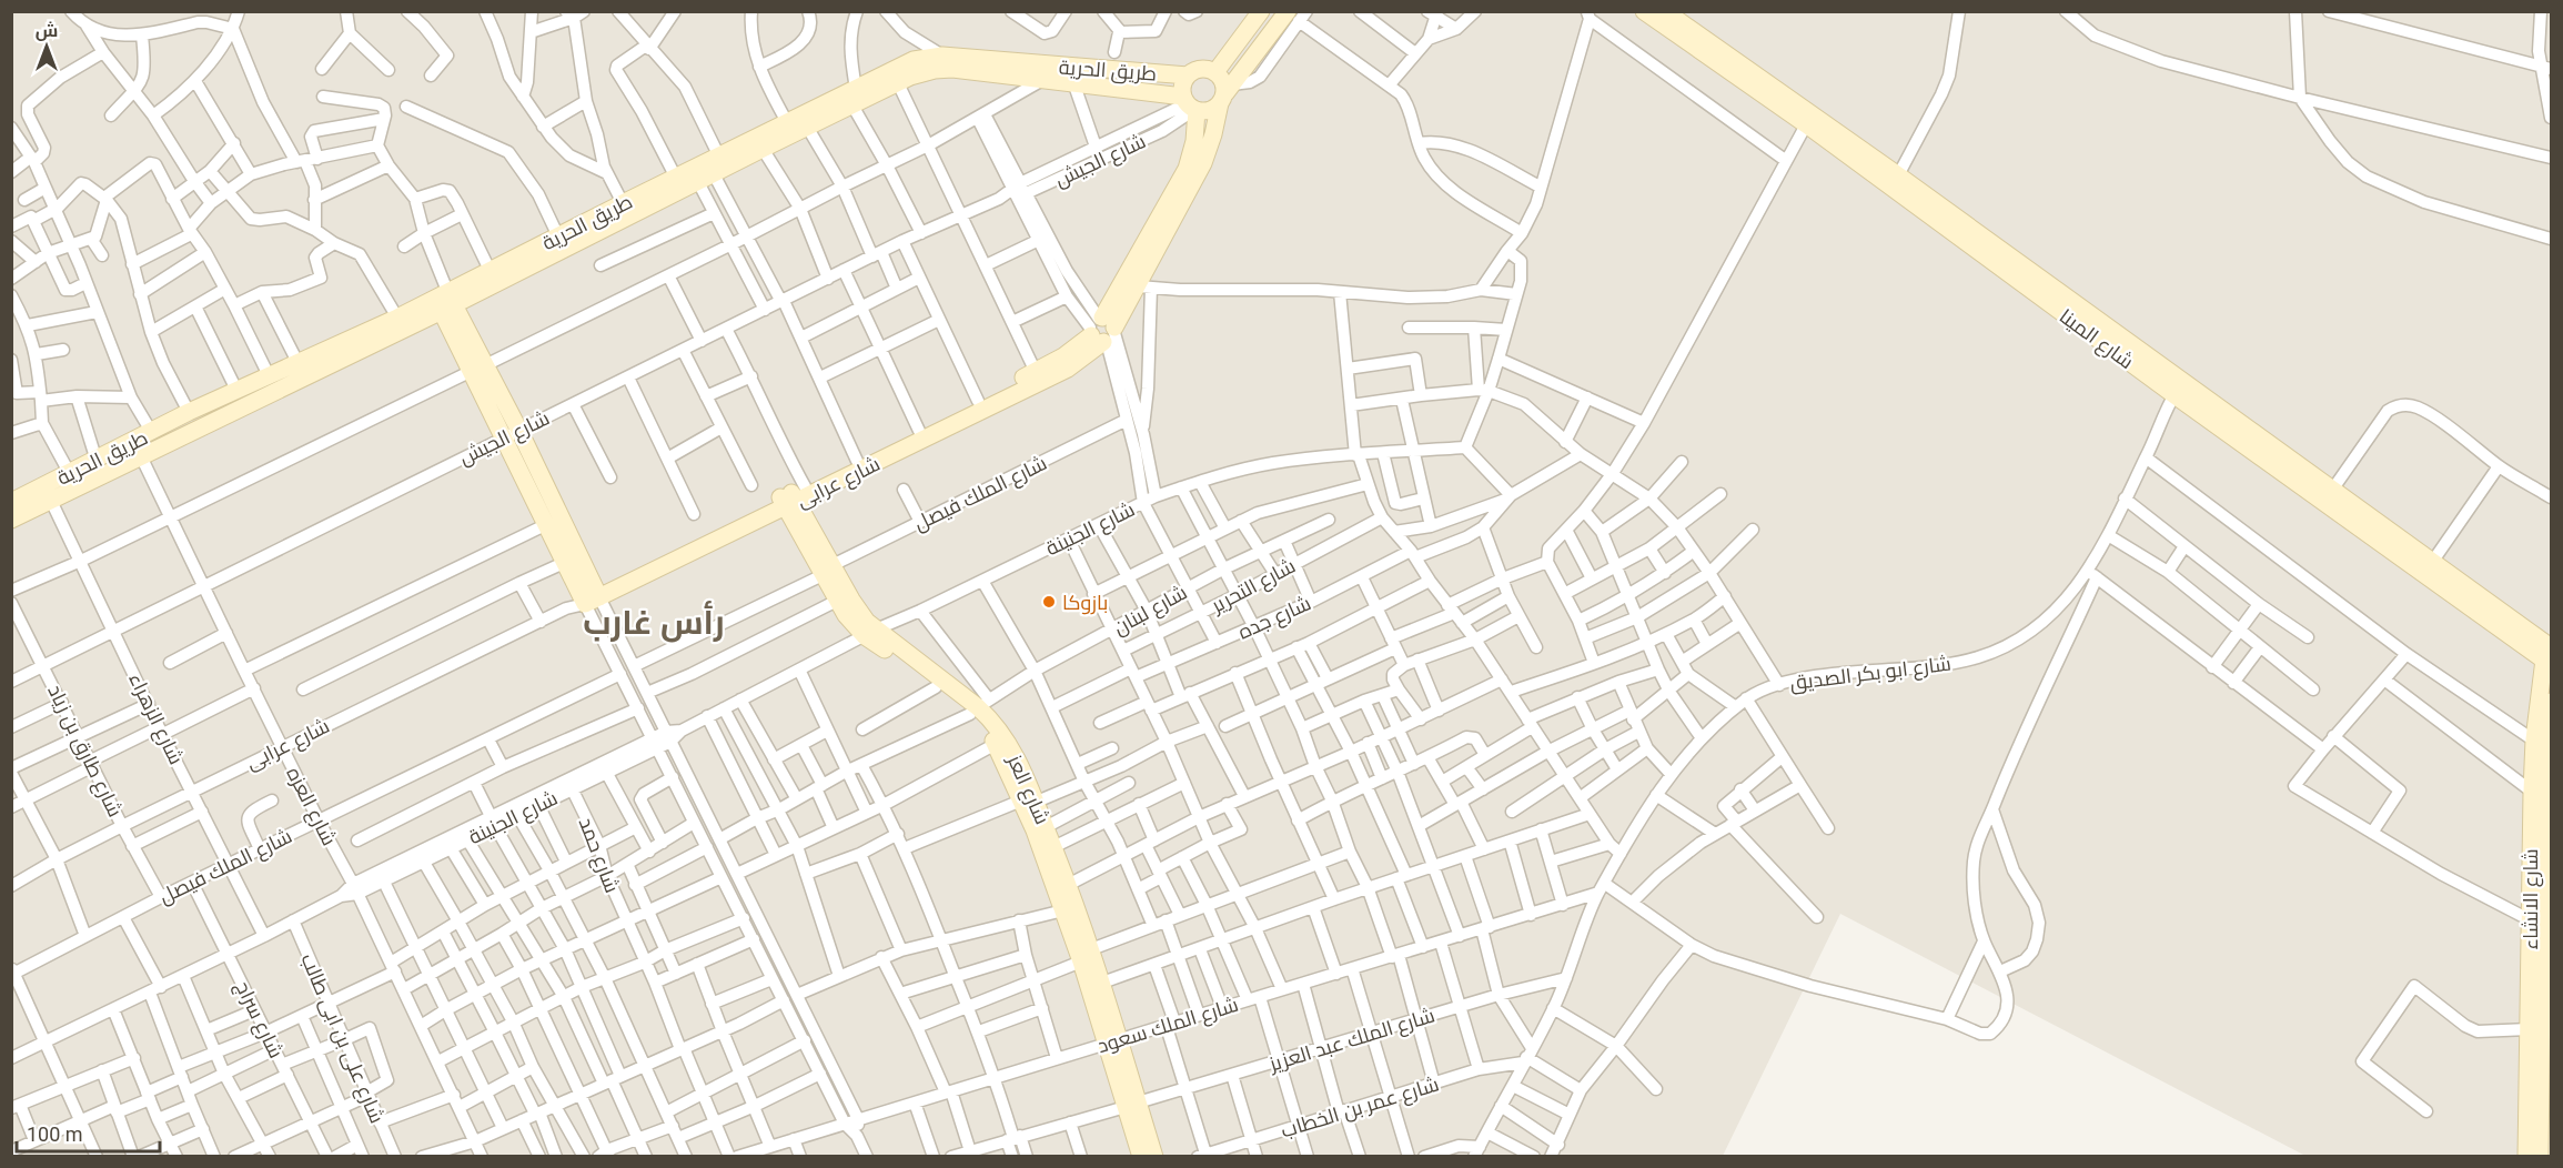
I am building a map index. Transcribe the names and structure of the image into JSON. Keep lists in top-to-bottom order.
{
  "streets": {
    "main road": [
      "طريق الحرية",
      "شارع المينا",
      "شارع عرابى",
      "شارع العز",
      "شارع الانشاء"
    ],
    "street": [
      "شارع الجيش",
      "شارع الملك فيصل",
      "شارع الجنينة",
      "شارع التحرير",
      "شارع لبنان",
      "شارع جده",
      "شارع ابو بكر الصديق",
      "شارع الزهراء",
      "شارع طارق بن زياد",
      "شارع العزه",
      "شارع حمد",
      "شارع سراج",
      "شارع الملك سعود",
      "شارع على بن ابى طالب",
      "شارع الملك عبد العزيز",
      "شارع عمر بن الخطاب"
    ]
  },
  "crossings": [
    ["طريق الحرية", "شارع الجيش"],
    ["طريق الحرية", "شارع عرابى"],
    ["طريق الحرية", "شارع الزهراء"],
    ["طريق الحرية", "شارع العزه"],
    ["شارع الجيش", "شارع عرابى"],
    ["شارع الجيش", "شارع الزهراء"],
    ["شارع الجيش", "شارع طارق بن زياد"],
    ["شارع الجيش", "شارع العزه"],
    ["شارع المينا", "شارع ابو بكر الصديق"],
    ["شارع المينا", "شارع الانشاء"],
    ["شارع عرابى", "شارع الزهراء"],
    ["شارع عرابى", "شارع طارق بن زياد"],
    ["شارع عرابى", "شارع العز"],
    ["شارع عرابى", "شارع العزه"],
    ["شارع الملك فيصل", "شارع الزهراء"],
    ["شارع الملك فيصل", "شارع طارق بن زياد"],
    ["شارع الملك فيصل", "شارع العز"],
    ["شارع الملك فيصل", "شارع العزه"],
    ["شارع الملك فيصل", "شارع سراج"],
    ["شارع الجنينة", "شارع الزهراء"],
    ["شارع الجنينة", "شارع العز"],
    ["شارع الجنينة", "شارع العزه"],
    ["شارع الجنينة", "شارع حمد"],
    ["شارع الجنينة", "شارع سراج"],
    ["شارع الجنينة", "شارع على بن ابى طالب"],
    ["شارع لبنان", "شارع العز"],
    ["شارع ابو بكر الصديق", "شارع الملك سعود"],
    ["شارع ابو بكر الصديق", "شارع الملك عبد العزيز"],
    ["شارع ابو بكر الصديق", "شارع عمر بن الخطاب"],
    ["شارع العز", "شارع الملك سعود"],
    ["شارع العز", "شارع الملك عبد العزيز"]
  ],
  "districts": ["رأس غارب"],
  "places": ["بازوكا"],
  "scale_bar": "100 m",
  "north": "top"
}
